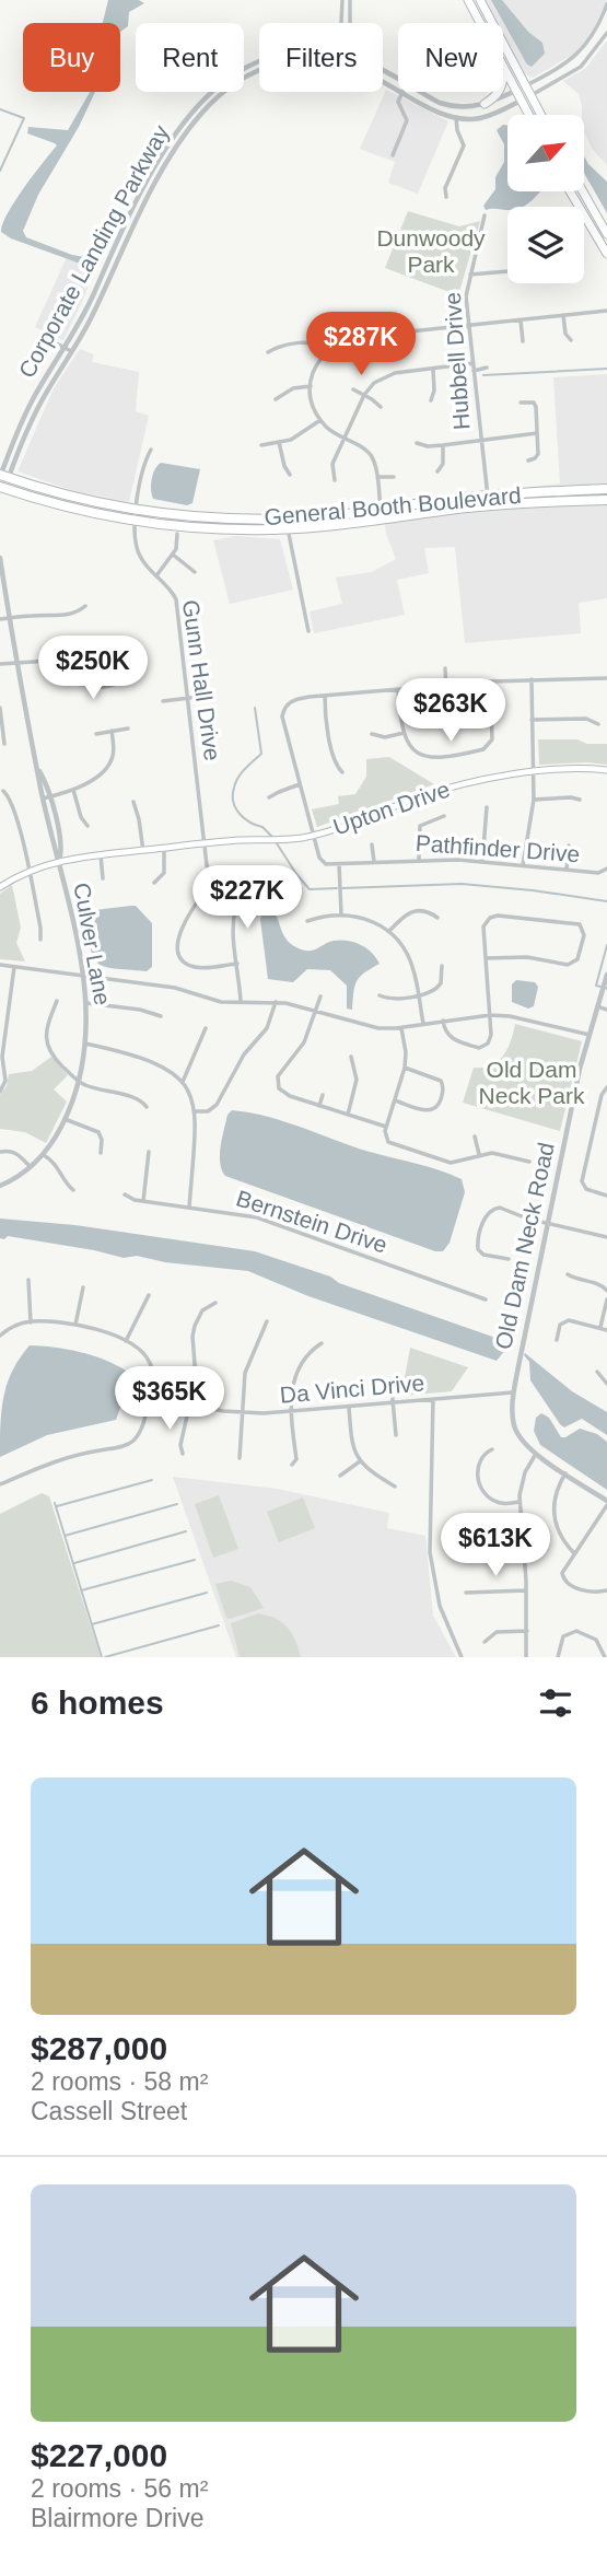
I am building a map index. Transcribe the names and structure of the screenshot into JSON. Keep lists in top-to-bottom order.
{
  "streets": {
    "highway": ["General Booth Boulevard"],
    "main road": ["Upton Drive"],
    "street": [
      "Corporate Landing Parkway",
      "Hubbell Drive",
      "Gunn Hall Drive",
      "Pathfinder Drive",
      "Culver Lane",
      "Bernstein Drive",
      "Old Dam Neck Road",
      "Da Vinci Drive"
    ]
  },
  "crossings": [
    ["Corporate Landing Parkway", "General Booth Boulevard"],
    ["Hubbell Drive", "General Booth Boulevard"],
    ["General Booth Boulevard", "Gunn Hall Drive"],
    ["Gunn Hall Drive", "Upton Drive"],
    ["Upton Drive", "Culver Lane"],
    ["Old Dam Neck Road", "Da Vinci Drive"]
  ],
  "parks": ["Dunwoody Park", "Old Dam Neck Park"],
  "north": "top right",
  "page": {
    "chip": [
      "Buy",
      "Rent",
      "Filters",
      "New"
    ],
    "price": [
      "$287K",
      "$250K",
      "$263K",
      "$227K",
      "$365K",
      "$613K"
    ],
    "heading": "6 homes",
    "list": [
      {
        "name": "$287,000",
        "note": "2 rooms · 58 m² · Cassell Street"
      },
      {
        "name": "$227,000",
        "note": "2 rooms · 56 m² · Blairmore Drive"
      }
    ]
  }
}
